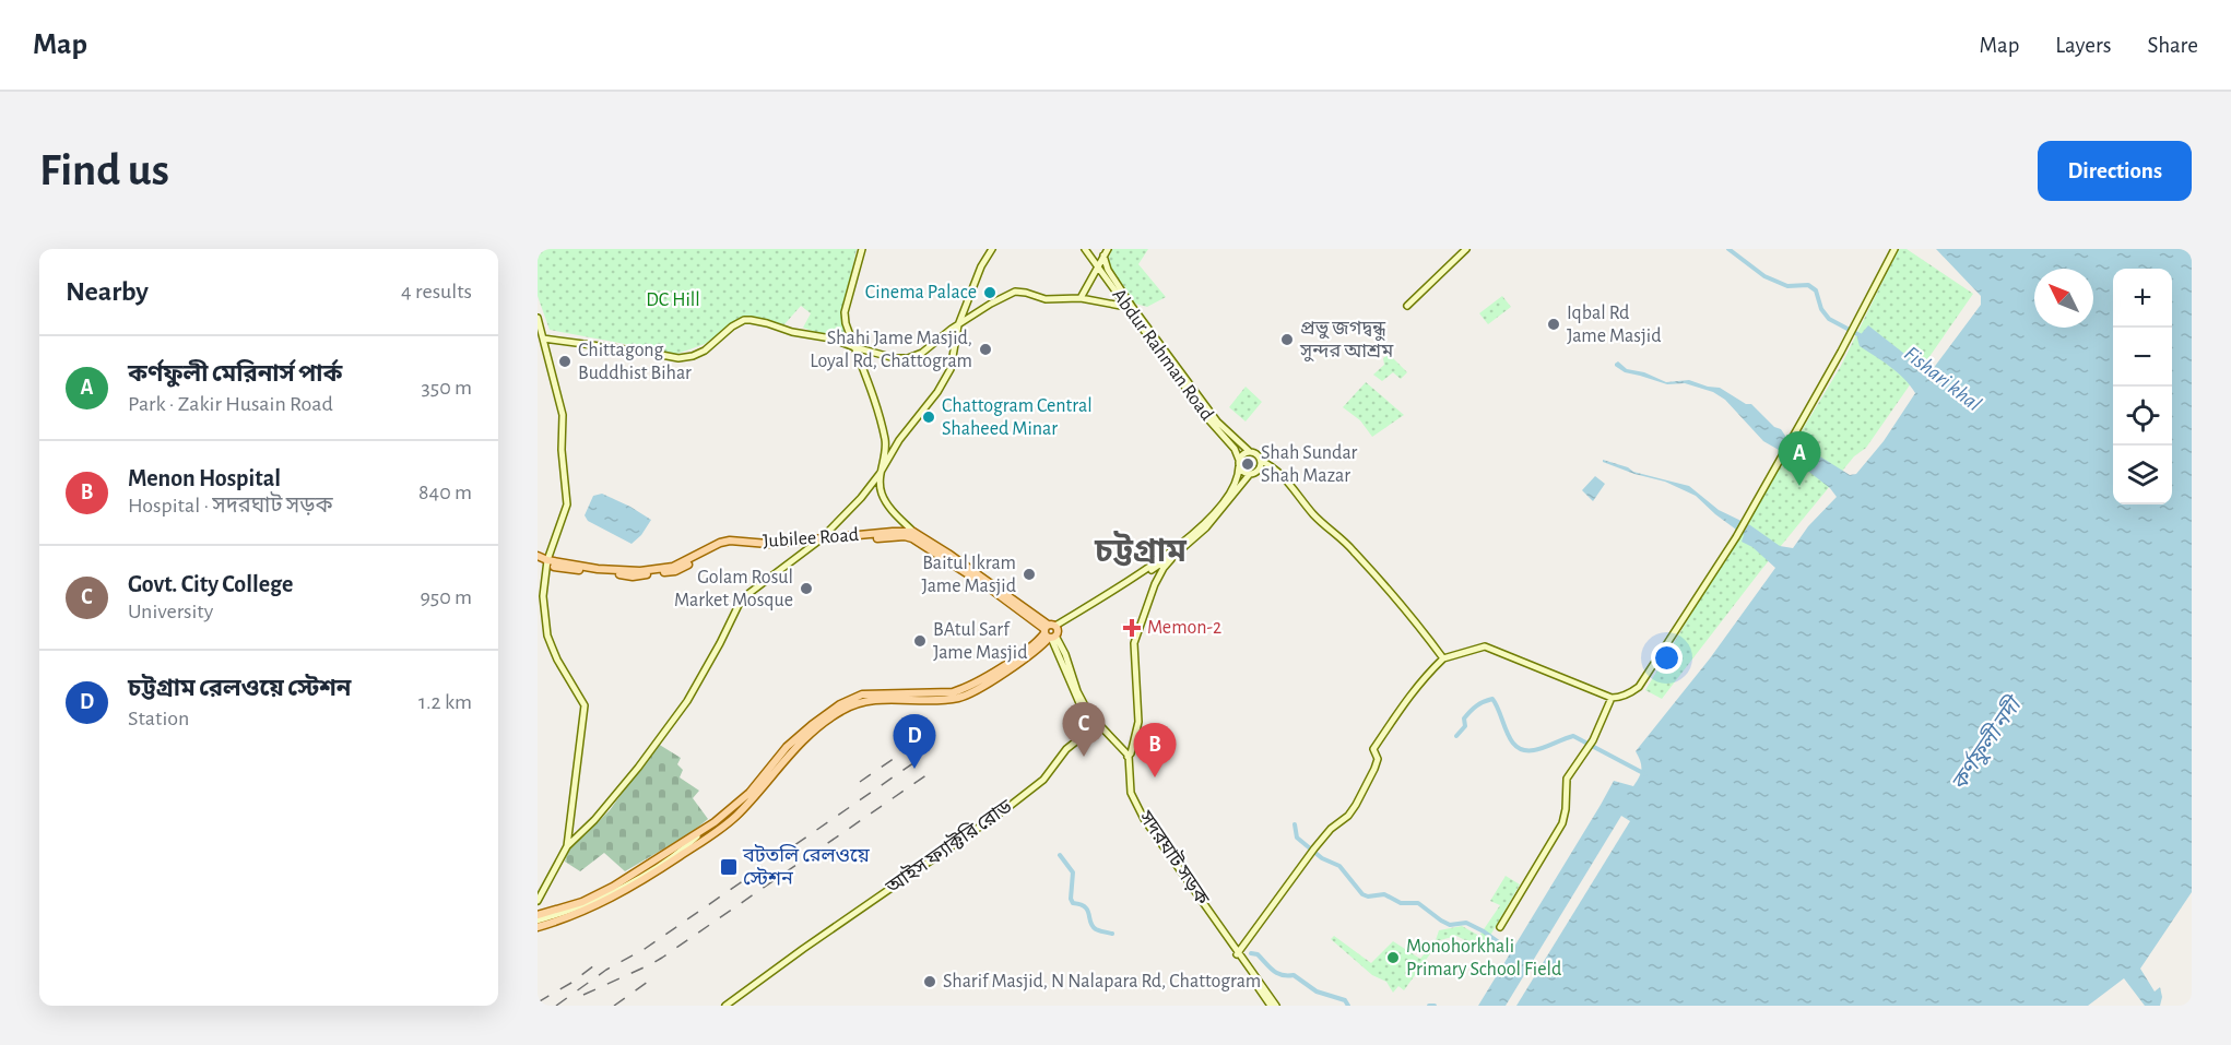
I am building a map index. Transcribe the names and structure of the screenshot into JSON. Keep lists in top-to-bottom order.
{
  "streets": {
    "main road": [
      "Abdur Rahman Road",
      "Jubilee Road",
      "আইস ফ্যাক্টরি রোড",
      "সদরঘাট সড়ক"
    ]
  },
  "districts": ["চট্টগ্রাম"],
  "water": ["Fishari khal", "কর্ণফুলী নদী"],
  "parks": ["DC Hill"],
  "places": {
    "other": [
      "Cinema Palace",
      "Iqbal Rd Jame Masjid",
      "প্রভু জগদ্বন্ধু সুন্দর আশ্রম",
      "Shahi Jame Masjid, Loyal Rd, Chattogram",
      "Chittagong Buddhist Bihar",
      "Chattogram Central Shaheed Minar",
      "Shah Sundar Shah Mazar",
      "Baitul Ikram Jame Masjid",
      "Golam Rosul Market Mosque",
      "BAtul Sarf Jame Masjid",
      "Monohorkhali Primary School Field",
      "Sharif Masjid, N Nalapara Rd, Chattogram"
    ],
    "health": ["Memon-2"],
    "transit": ["বটতলি রেলওয়ে স্টেশন"]
  },
  "north": "top left",
  "page": {
    "header": "Map",
    "nav": ["Map", "Layers", "Share"],
    "buttons": "Directions",
    "title": "Find us",
    "heading": ["Nearby", "4 results"],
    "map_buttons": ["+", "−"],
    "list": [
      {
        "mark": "A",
        "name": "কর্ণফুলী মেরিনার্স পার্ক",
        "note": "Park · Zakir Husain Road",
        "value": "350 m"
      },
      {
        "mark": "B",
        "name": "Menon Hospital",
        "note": "Hospital · সদরঘাট সড়ক",
        "value": "840 m"
      },
      {
        "mark": "C",
        "name": "Govt. City College",
        "note": "University",
        "value": "950 m"
      },
      {
        "mark": "D",
        "name": "চট্টগ্রাম রেলওয়ে স্টেশন",
        "note": "Station",
        "value": "1.2 km"
      }
    ],
    "pins": [
      "A",
      "C",
      "D",
      "B"
    ]
  }
}
